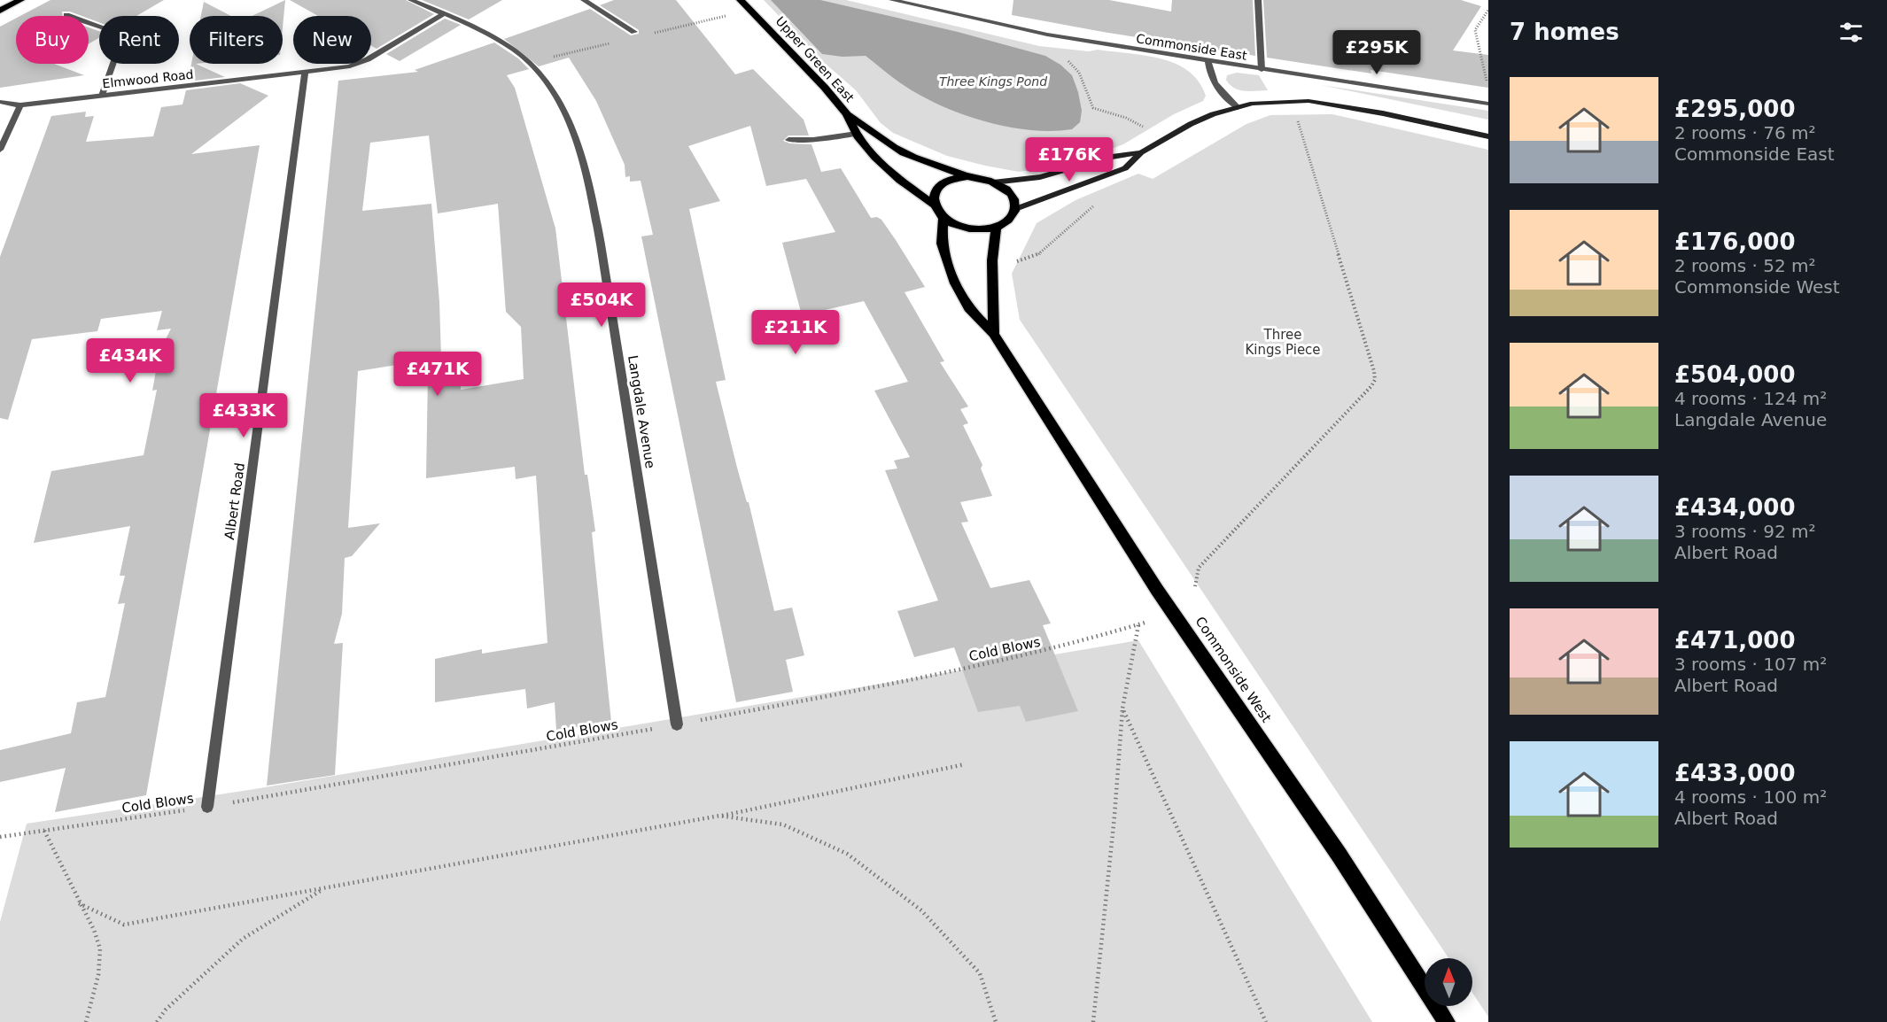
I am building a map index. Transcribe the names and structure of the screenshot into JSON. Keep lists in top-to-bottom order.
{
  "streets": {
    "main road": ["Upper Green East", "Commonside West"],
    "street": [
      "Commonside East",
      "Elmwood Road",
      "Langdale Avenue",
      "Albert Road"
    ],
    "path": ["Cold Blows"]
  },
  "crossings": [
    ["Upper Green East", "Commonside West"],
    ["Elmwood Road", "Langdale Avenue"],
    ["Elmwood Road", "Albert Road"],
    ["Langdale Avenue", "Cold Blows"],
    ["Albert Road", "Cold Blows"]
  ],
  "water": ["Three Kings Pond"],
  "parks": ["Three Kings Piece"],
  "north": "top",
  "page": {
    "heading": "7 homes",
    "chip": [
      "Buy",
      "Rent",
      "Filters",
      "New"
    ],
    "price": [
      "£295K",
      "£176K",
      "£504K",
      "£211K",
      "£434K",
      "£471K",
      "£433K"
    ],
    "list": [
      {
        "name": "£295,000",
        "note": "2 rooms · 76 m² · Commonside East"
      },
      {
        "name": "£176,000",
        "note": "2 rooms · 52 m² · Commonside West"
      },
      {
        "name": "£504,000",
        "note": "4 rooms · 124 m² · Langdale Avenue"
      },
      {
        "name": "£434,000",
        "note": "3 rooms · 92 m² · Albert Road"
      },
      {
        "name": "£471,000",
        "note": "3 rooms · 107 m² · Albert Road"
      },
      {
        "name": "£433,000",
        "note": "4 rooms · 100 m² · Albert Road"
      }
    ]
  }
}
